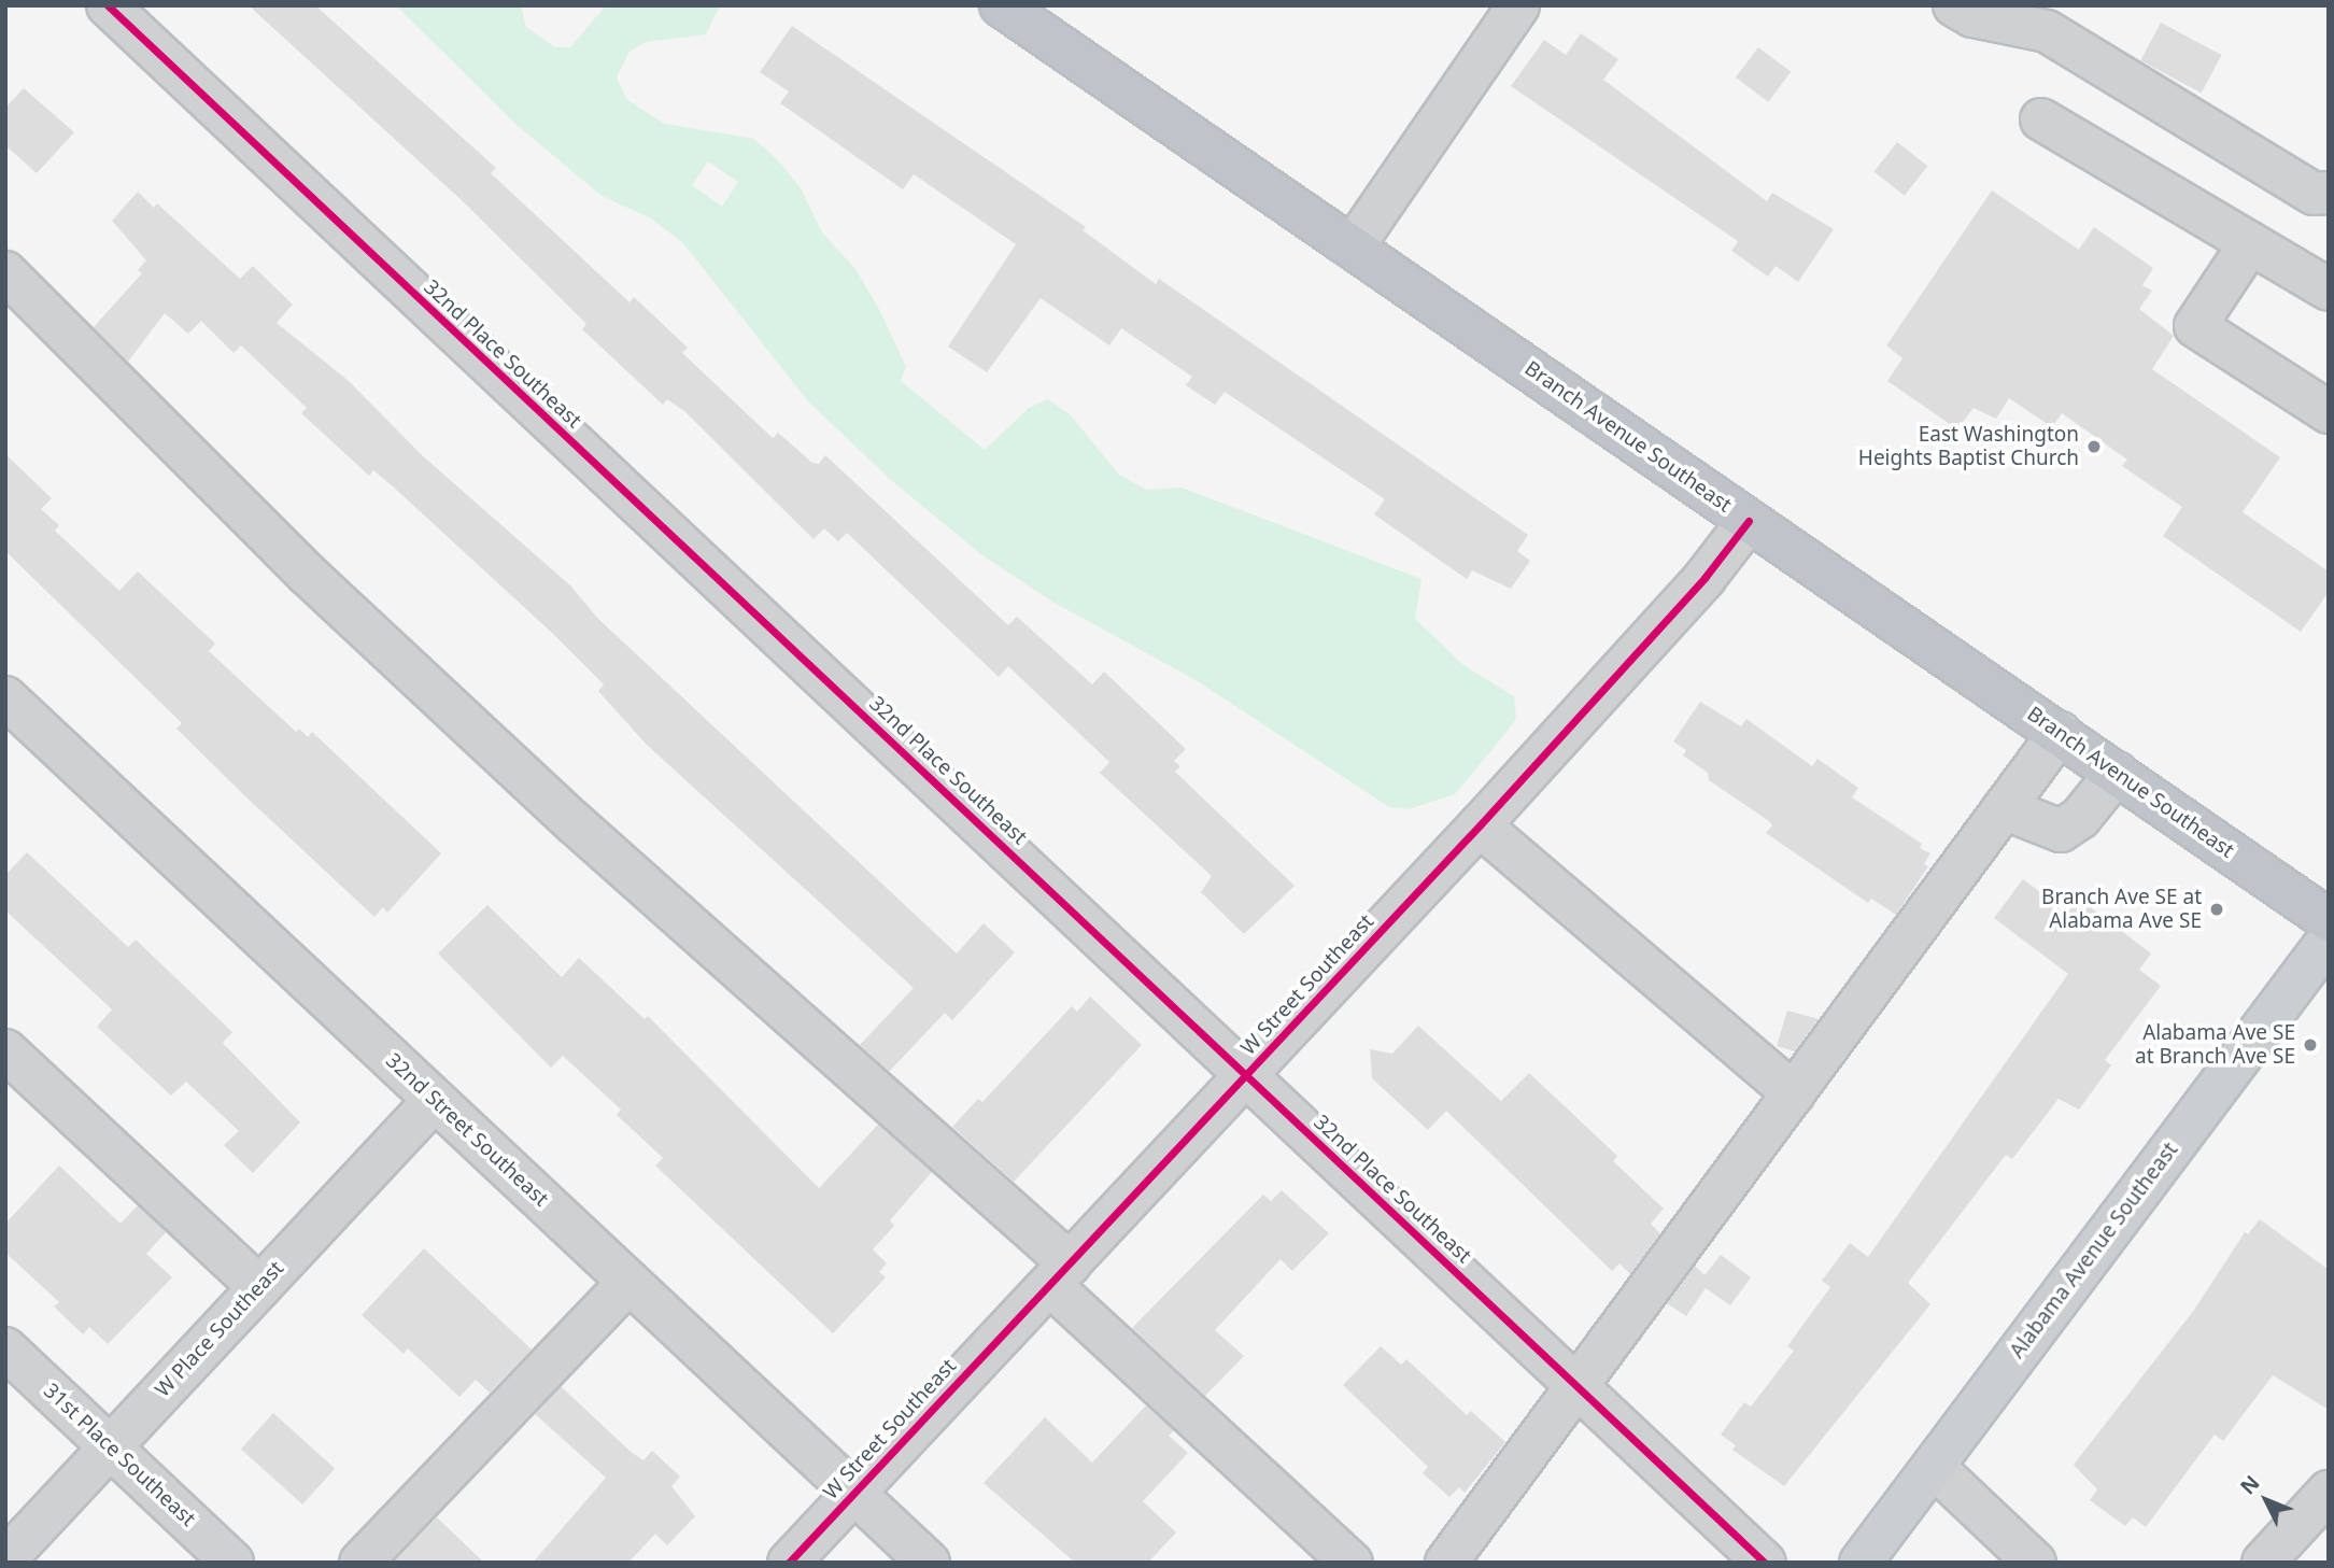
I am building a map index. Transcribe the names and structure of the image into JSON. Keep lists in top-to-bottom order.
{
  "streets": {
    "highway": ["Branch Avenue Southeast"],
    "main road": ["Alabama Avenue Southeast"],
    "street": [
      "32nd Place Southeast",
      "W Street Southeast",
      "32nd Street Southeast",
      "W Place Southeast",
      "31st Place Southeast"
    ]
  },
  "crossings": [
    ["32nd Place Southeast", "W Street Southeast"],
    ["Branch Avenue Southeast", "W Street Southeast"],
    ["W Street Southeast", "32nd Street Southeast"],
    ["32nd Street Southeast", "W Place Southeast"],
    ["W Place Southeast", "31st Place Southeast"]
  ],
  "places": ["East Washington Heights Baptist Church", "Branch Ave SE at Alabama Ave SE", "Alabama Ave SE at Branch Ave SE"],
  "north": "top left"
}
